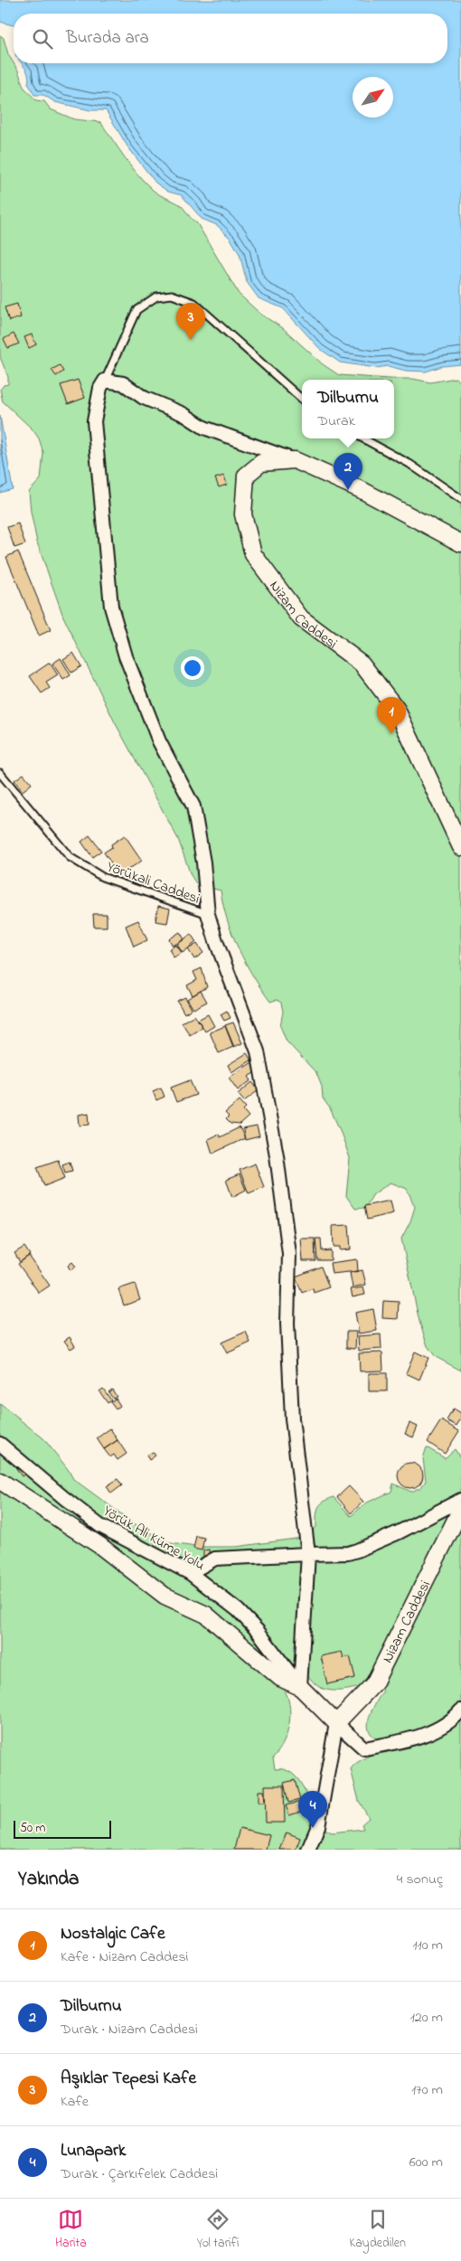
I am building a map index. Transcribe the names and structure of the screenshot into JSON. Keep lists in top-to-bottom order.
{
  "streets": {
    "street": ["Nizam Caddesi", "Yörük Ali Küme Yolu"],
    "lane": ["Yörükali Caddesi"]
  },
  "scale_bar": "50 m",
  "north": "top right",
  "page": {
    "search": "Burada ara",
    "pins": [
      "3",
      "2",
      "1",
      "4"
    ],
    "popup": ["Dilburnu", "Durak"],
    "scale": "50 m",
    "heading": ["Yakında", "4 sonuç"],
    "list": [
      {
        "mark": "1",
        "name": "Nostalgic Cafe",
        "note": "Kafe · Nizam Caddesi",
        "value": "110 m"
      },
      {
        "mark": "2",
        "name": "Dilburnu",
        "note": "Durak · Nizam Caddesi",
        "value": "120 m"
      },
      {
        "mark": "3",
        "name": "Aşıklar Tepesi Kafe",
        "note": "Kafe",
        "value": "170 m"
      },
      {
        "mark": "4",
        "name": "Lunapark",
        "note": "Durak · Çarkıfelek Caddesi",
        "value": "600 m"
      }
    ],
    "nav": ["Harita", "Yol tarifi", "Kaydedilen"]
  }
}
